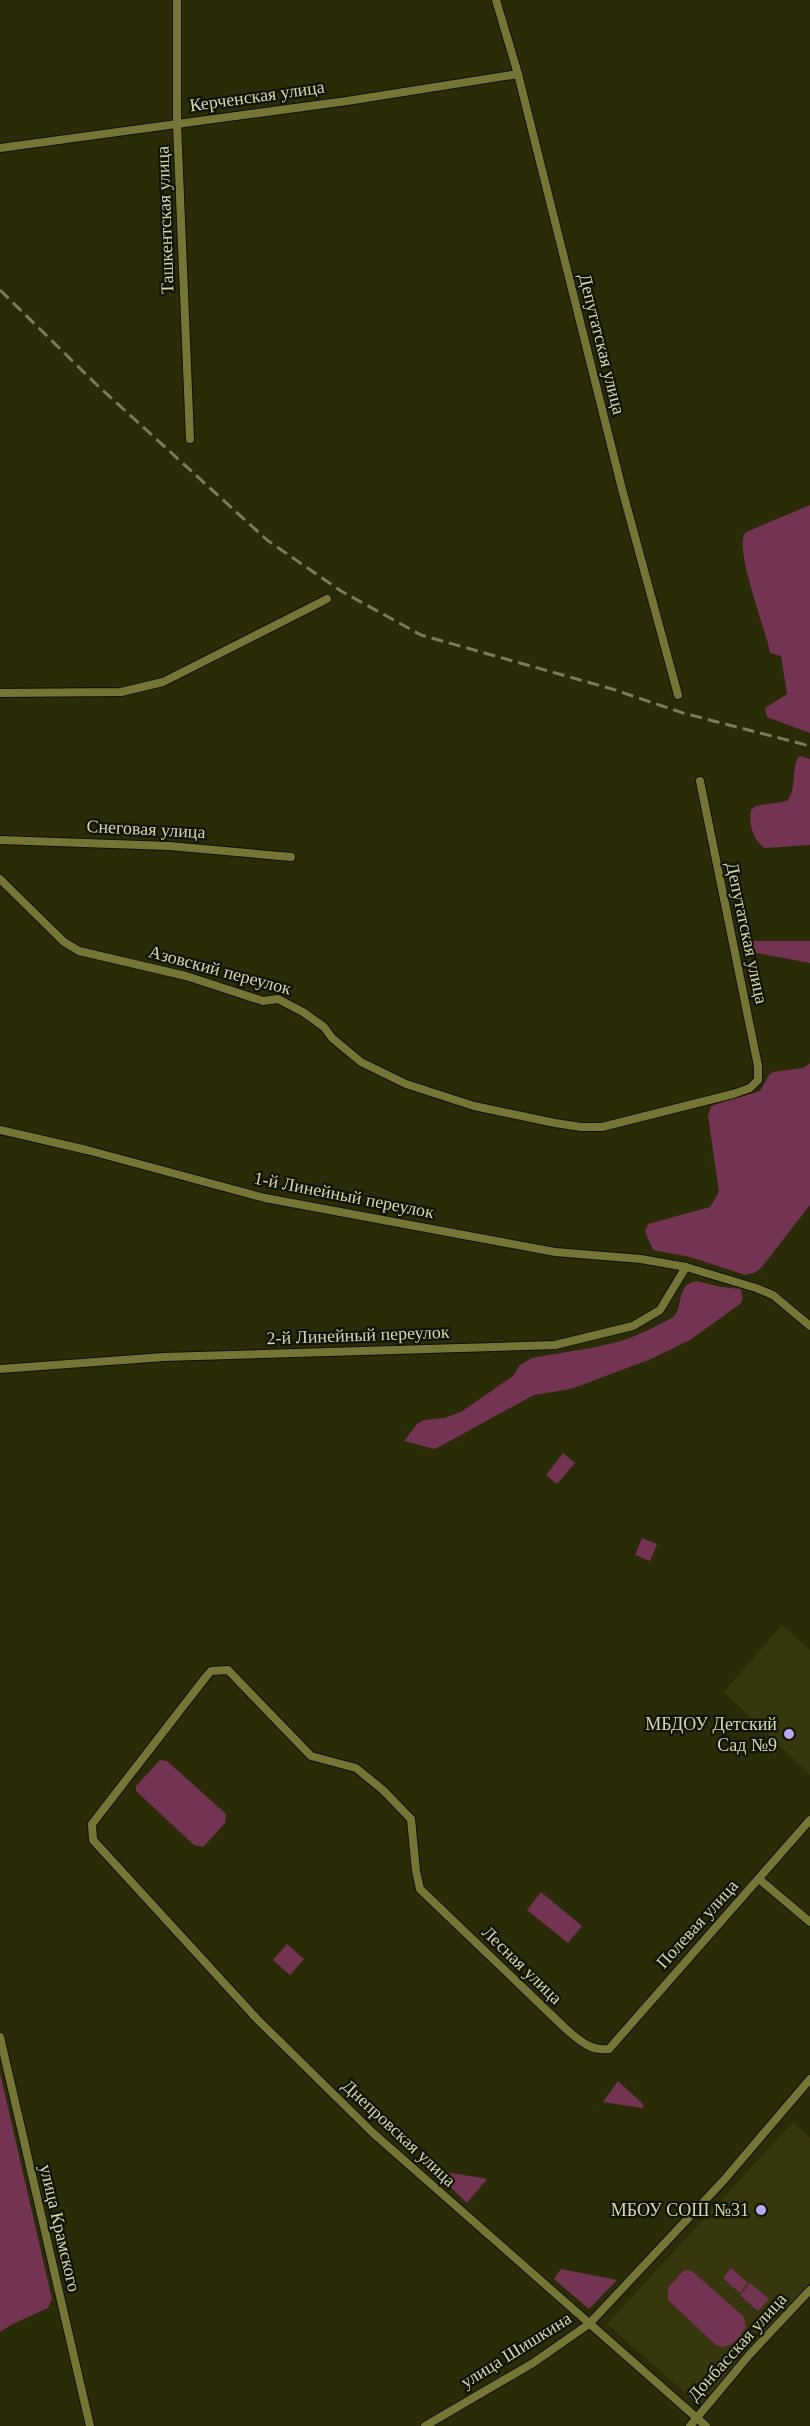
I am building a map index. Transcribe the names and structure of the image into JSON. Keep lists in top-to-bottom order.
{
  "streets": {
    "street": [
      "Керченская улица",
      "Ташкентская улица",
      "Депутатская улица",
      "Снеговая улица",
      "Азовский переулок",
      "1-й Линейный переулок",
      "2-й Линейный переулок",
      "Полевая улица",
      "Лесная улица",
      "Днепровская улица",
      "улица Крамского",
      "Донбасская улица",
      "улица Шишкина"
    ]
  },
  "crossings": [
    ["Керченская улица", "Ташкентская улица"],
    ["Керченская улица", "Депутатская улица"],
    ["Депутатская улица", "Азовский переулок"],
    ["1-й Линейный переулок", "2-й Линейный переулок"],
    ["Полевая улица", "Лесная улица"],
    ["Лесная улица", "Днепровская улица"],
    ["Днепровская улица", "Донбасская улица"],
    ["Днепровская улица", "улица Шишкина"]
  ],
  "places": ["МБДОУ Детский Сад №9", "МБОУ СОШ №31"]
}
